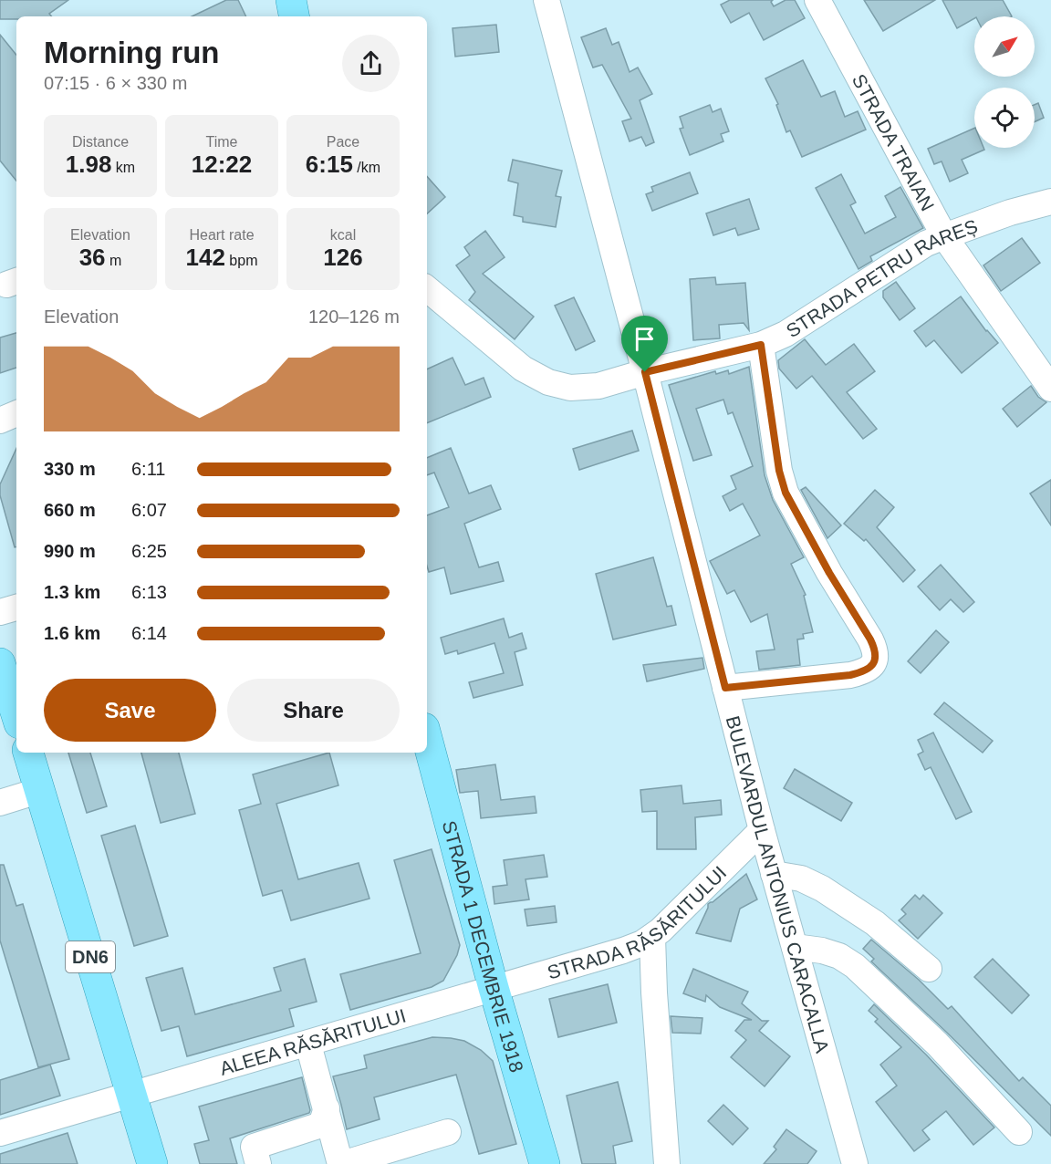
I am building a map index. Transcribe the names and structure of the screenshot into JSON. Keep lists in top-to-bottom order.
{
  "streets": {
    "main road": ["STRADA 1 DECEMBRIE 1918", "DN6"],
    "street": [
      "STRADA TRAIAN",
      "STRADA PETRU RAREȘ",
      "BULEVARDUL ANTONIUS CARACALLA",
      "STRADA RĂSĂRITULUI",
      "ALEEA RĂSĂRITULUI"
    ]
  },
  "crossings": [
    ["STRADA TRAIAN", "STRADA PETRU RAREȘ"],
    ["STRADA PETRU RAREȘ", "BULEVARDUL ANTONIUS CARACALLA"],
    ["BULEVARDUL ANTONIUS CARACALLA", "STRADA RĂSĂRITULUI"],
    ["STRADA RĂSĂRITULUI", "STRADA 1 DECEMBRIE 1918"],
    ["STRADA RĂSĂRITULUI", "ALEEA RĂSĂRITULUI"],
    ["STRADA 1 DECEMBRIE 1918", "ALEEA RĂSĂRITULUI"],
    ["DN6", "ALEEA RĂSĂRITULUI"]
  ],
  "north": "top right",
  "page": {
    "heading": ["Morning run", "07:15 · 6 × 330 m"],
    "stats": [
      ["Distance", "1.98 km"],
      ["Time", "12:22"],
      ["Pace", "6:15 /km"],
      ["Elevation", "36 m"],
      ["Heart rate", "142 bpm"],
      ["kcal", "126"]
    ],
    "chart": ["Elevation", "120–126 m"],
    "list": [
      {
        "name": "330 m",
        "note": "6:11"
      },
      {
        "name": "660 m",
        "note": "6:07"
      },
      {
        "name": "990 m",
        "note": "6:25"
      },
      {
        "name": "1.3 km",
        "note": "6:13"
      },
      {
        "name": "1.6 km",
        "note": "6:14"
      }
    ],
    "buttons": ["Save", "Share"]
  }
}
